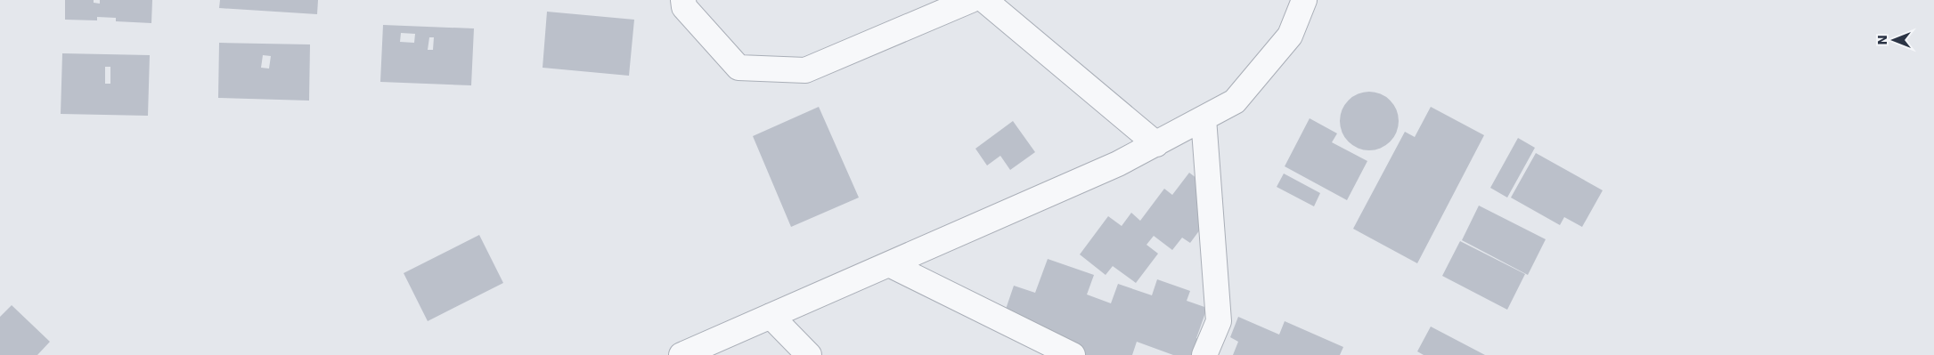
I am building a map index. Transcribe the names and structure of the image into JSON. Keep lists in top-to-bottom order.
{
  "north": "left"
}
